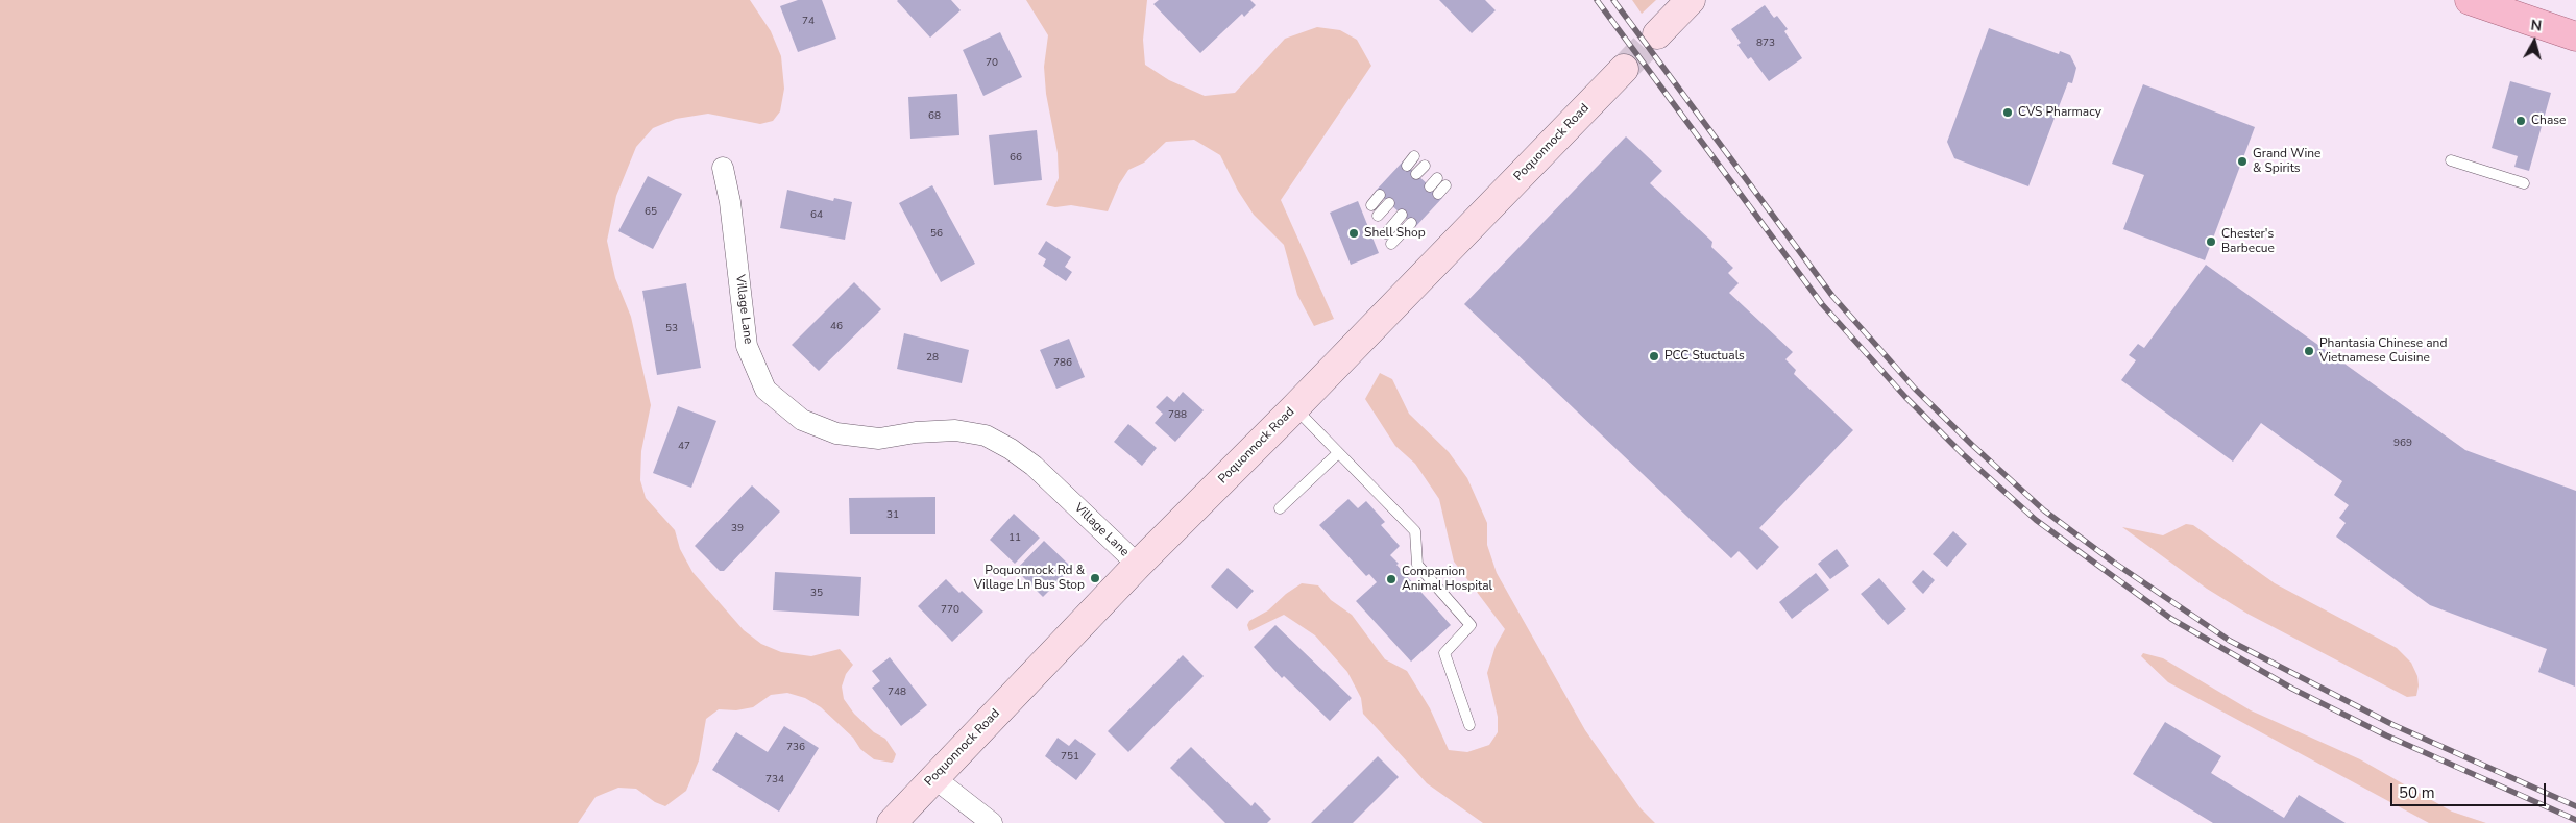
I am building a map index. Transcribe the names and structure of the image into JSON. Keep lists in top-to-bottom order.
{
  "streets": {
    "street": ["Poquonnock Road", "Village Lane"]
  },
  "crossings": [
    ["Poquonnock Road", "Village Lane"]
  ],
  "places": [
    "CVS Pharmacy",
    "Chase",
    "Grand Wine & Spirits",
    "Shell Shop",
    "Chester's Barbecue",
    "Phantasia Chinese and Vietnamese Cuisine",
    "PCC Stuctuals",
    "Poquonnock Rd & Village Ln Bus Stop",
    "Companion Animal Hospital"
  ],
  "house_numbers": [
    "74",
    "873",
    "70",
    "68",
    "66",
    "65",
    "64",
    "56",
    "46",
    "53",
    "28",
    "786",
    "788",
    "969",
    "47",
    "31",
    "39",
    "11",
    "35",
    "770",
    "748",
    "736",
    "751",
    "734"
  ],
  "scale_bar": "50 m",
  "north": "top"
}
